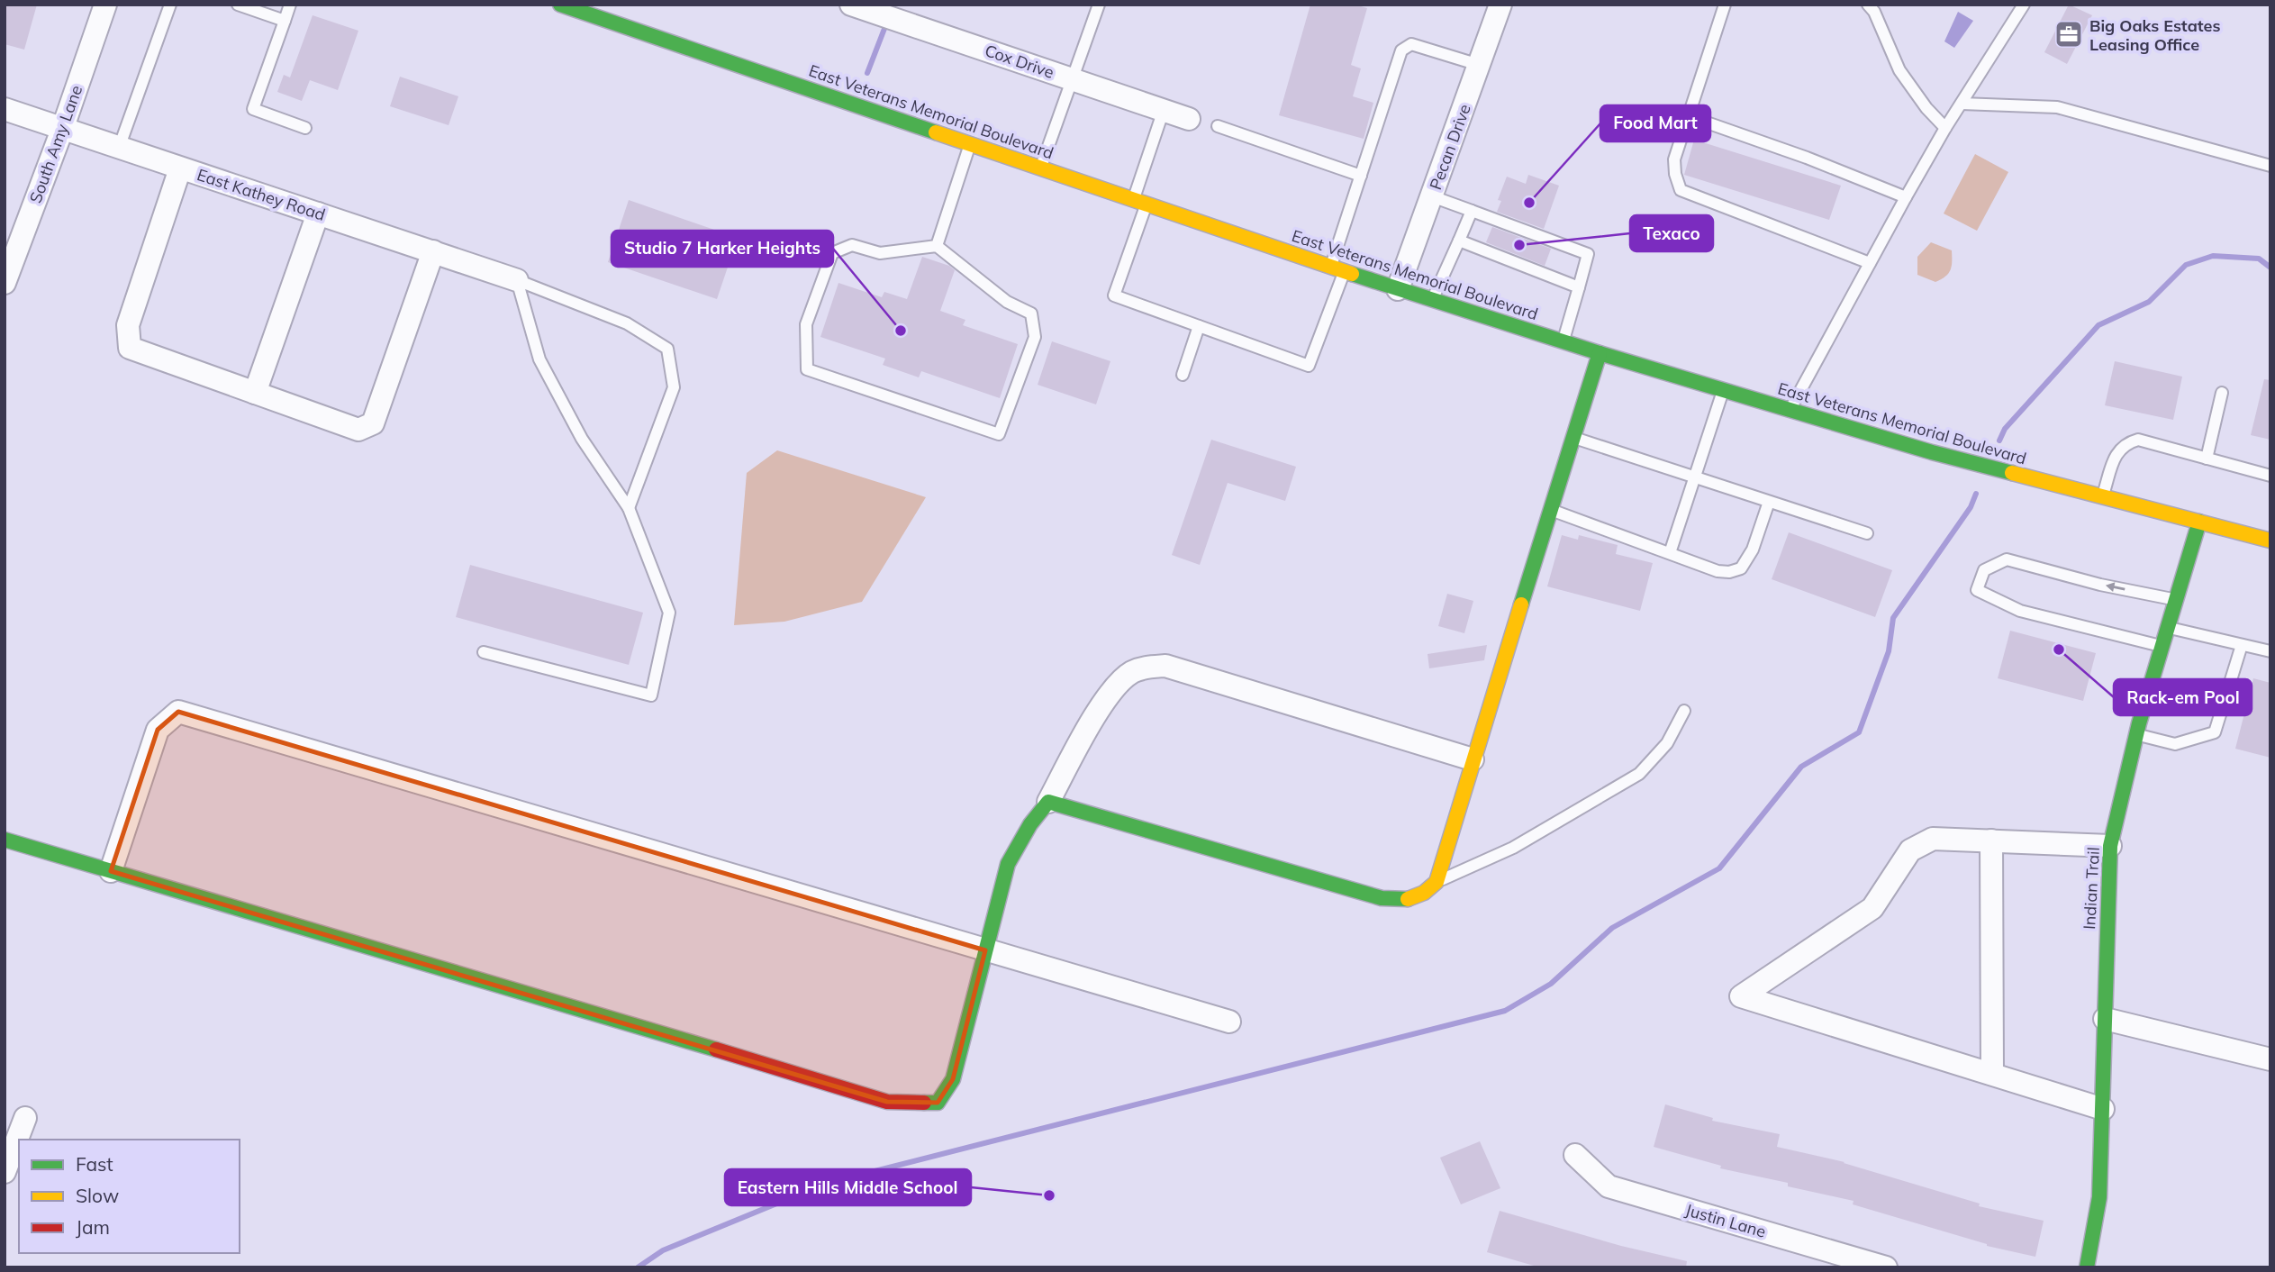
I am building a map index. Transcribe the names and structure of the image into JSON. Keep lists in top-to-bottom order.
{
  "streets": {
    "street": [
      "Cox Drive",
      "East Veterans Memorial Boulevard",
      "South Amy Lane",
      "Pecan Drive",
      "East Kathey Road",
      "Indian Trail",
      "Justin Lane"
    ]
  },
  "crossings": [
    ["East Veterans Memorial Boulevard", "Pecan Drive"],
    ["East Veterans Memorial Boulevard", "Indian Trail"],
    ["South Amy Lane", "East Kathey Road"]
  ],
  "places": {
    "office": ["Big Oaks Estates Leasing Office"],
    "other": [
      "Food Mart",
      "Texaco",
      "Studio 7 Harker Heights",
      "Rack-em Pool",
      "Eastern Hills Middle School"
    ]
  },
  "legend": ["Fast", "Slow", "Jam"]
}
